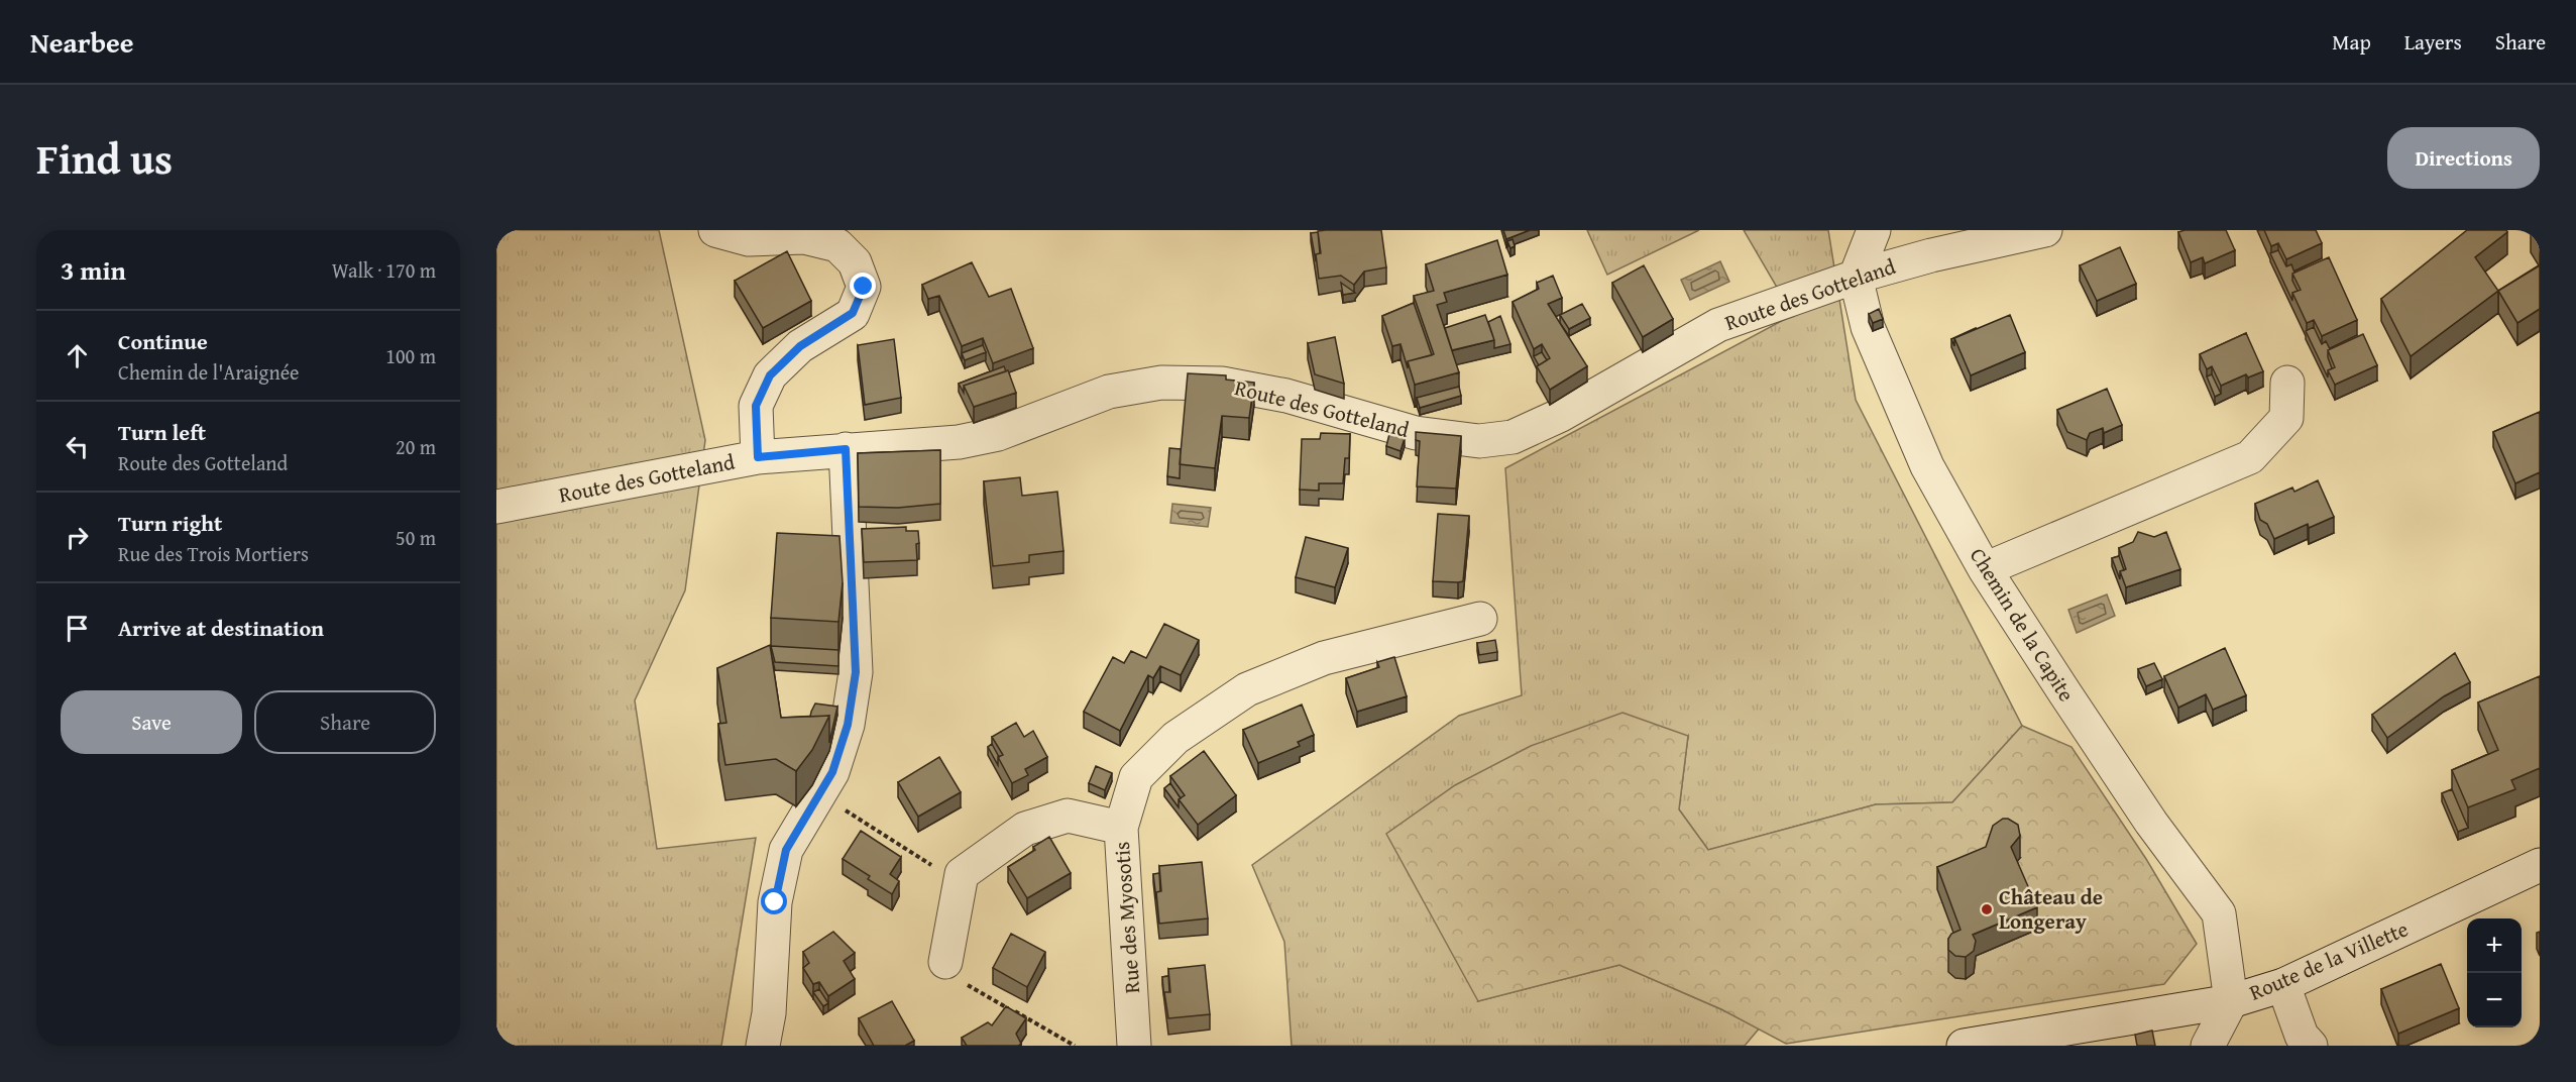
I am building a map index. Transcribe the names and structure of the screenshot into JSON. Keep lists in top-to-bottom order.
{
  "streets": {
    "street": [
      "Route des Gotteland",
      "Chemin de la Capite",
      "Rue des Myosotis",
      "Route de la Villette"
    ]
  },
  "crossings": [
    ["Route des Gotteland", "Chemin de la Capite"],
    ["Chemin de la Capite", "Route de la Villette"]
  ],
  "places": ["Château de Longeray"],
  "page": {
    "header": "Nearbee",
    "nav": ["Map", "Layers", "Share"],
    "title": "Find us",
    "buttons": [
      "Directions",
      ["Save", "Share"]
    ],
    "heading": ["3 min", "Walk · 170 m"],
    "list": [
      ["Continue", "Chemin de l'Araignée", "100 m"],
      ["Turn left", "Route des Gotteland", "20 m"],
      ["Turn right", "Rue des Trois Mortiers", "50 m"],
      "Arrive at destination"
    ],
    "map_buttons": ["+", "−"]
  }
}
